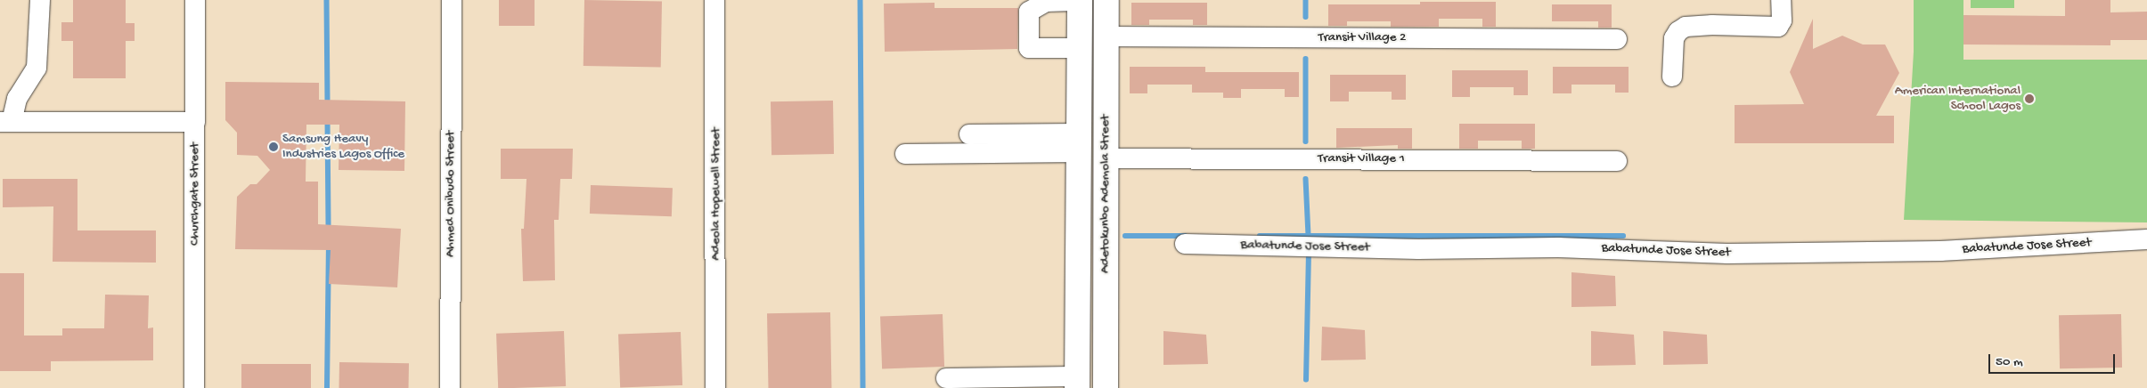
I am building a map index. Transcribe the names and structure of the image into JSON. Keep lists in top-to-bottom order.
{
  "streets": {
    "main road": ["Adetokunbo Ademola Street"],
    "street": [
      "Transit Village 2",
      "Transit Village 1",
      "Churchgate Street",
      "Ahmed Onibudo Street",
      "Adeola Hopewell Street",
      "Babatunde Jose Street"
    ]
  },
  "crossings": [
    ["Transit Village 2", "Adetokunbo Ademola Street"],
    ["Transit Village 1", "Adetokunbo Ademola Street"]
  ],
  "places": ["American International School Lagos", "Samsung Heavy Industries Lagos Office"],
  "scale_bar": "50 m"
}
